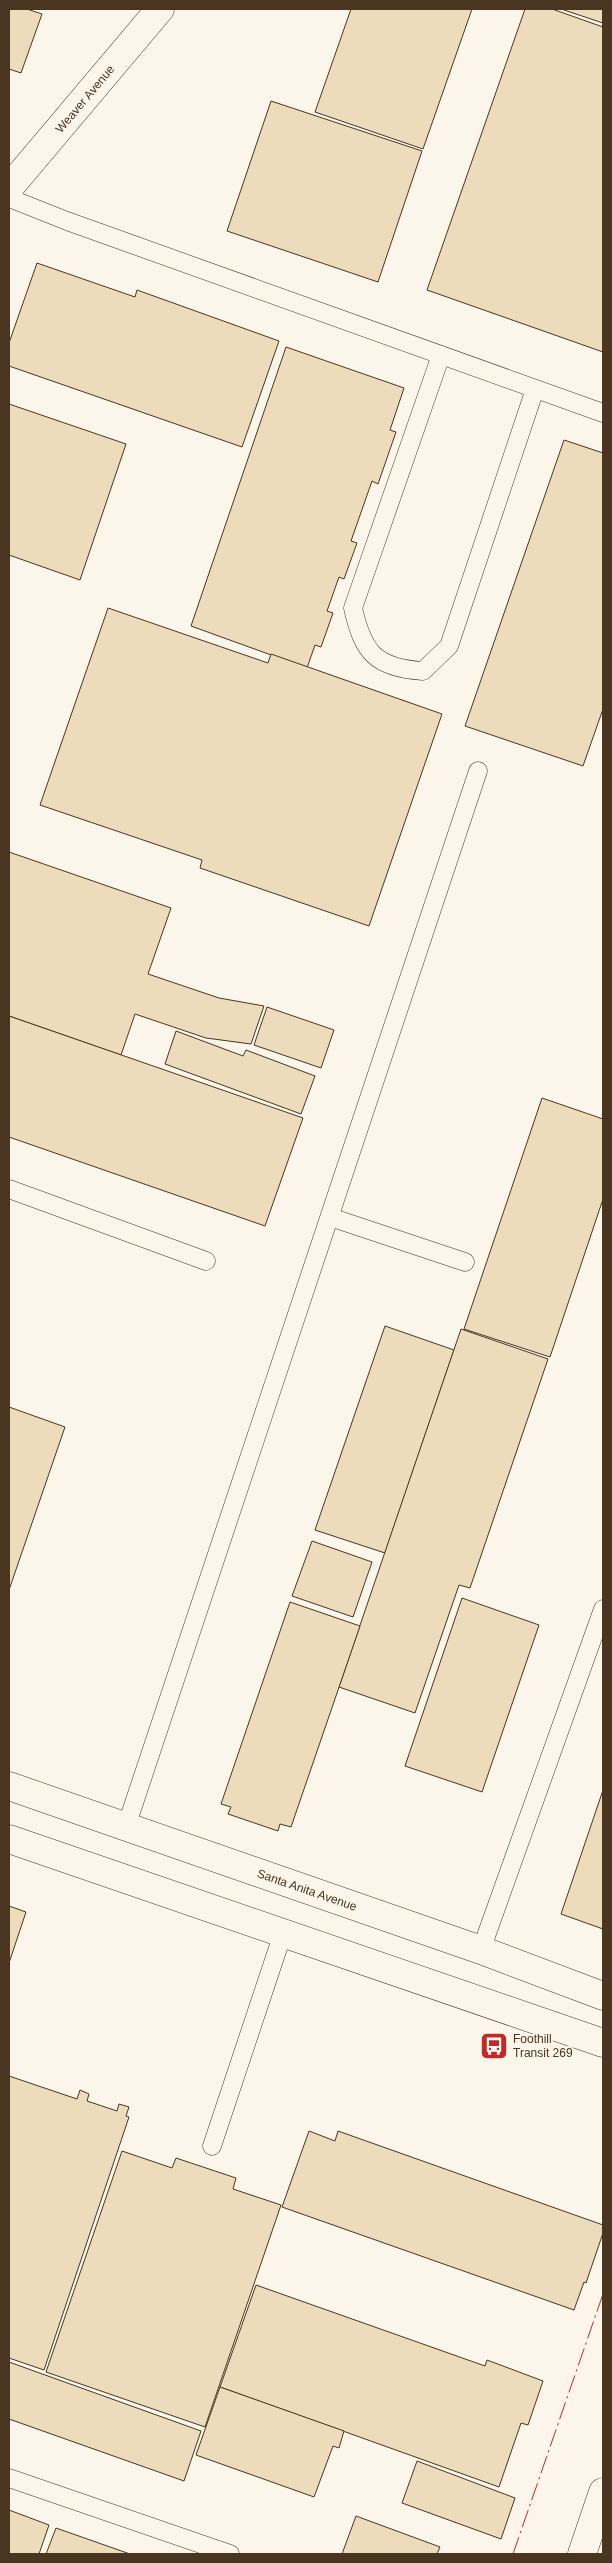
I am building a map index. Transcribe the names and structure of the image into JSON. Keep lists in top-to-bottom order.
{
  "streets": {
    "main road": ["Weaver Avenue", "Santa Anita Avenue"]
  },
  "places": {
    "bus stop": ["Foothill Transit 269"]
  }
}
